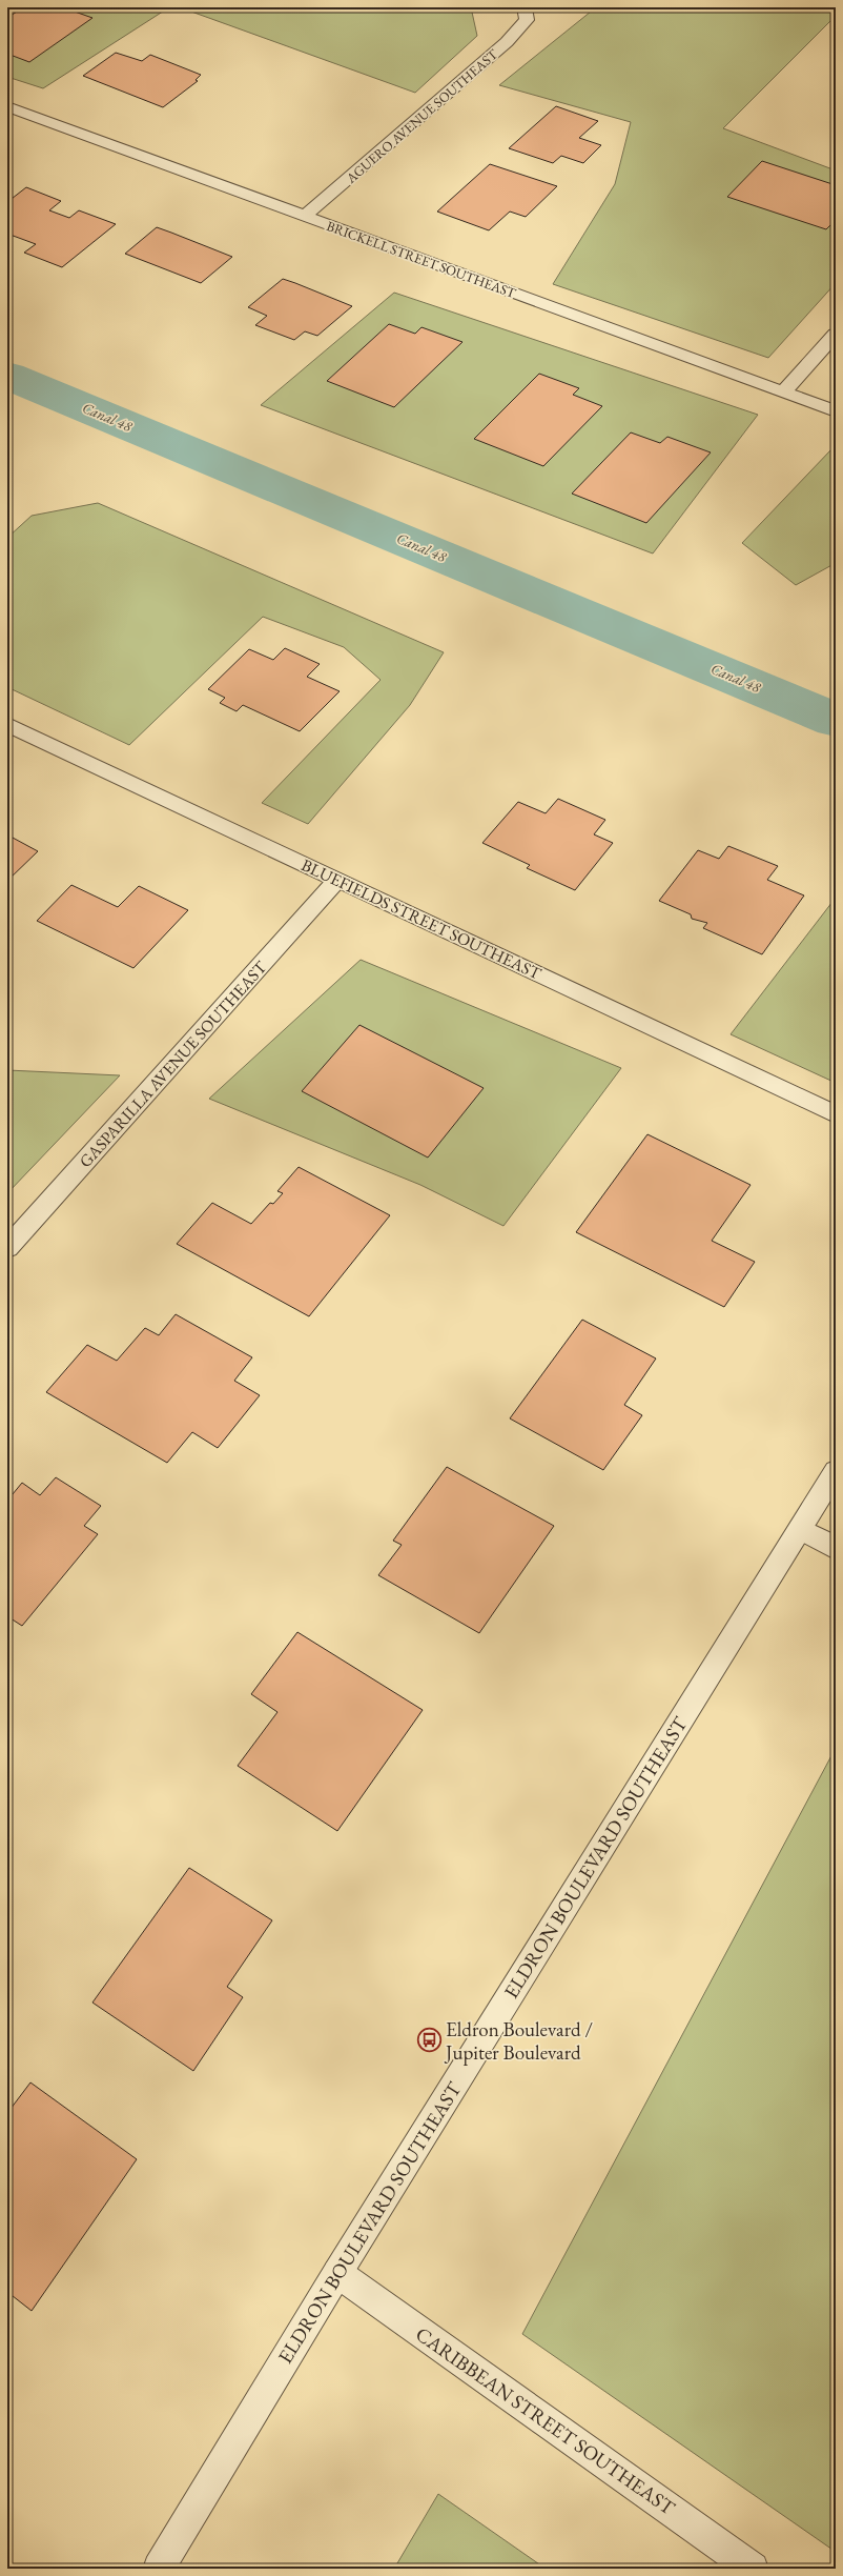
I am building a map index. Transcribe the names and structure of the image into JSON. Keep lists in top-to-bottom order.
{
  "streets": {
    "street": [
      "AGUERO AVENUE SOUTHEAST",
      "BRICKELL STREET SOUTHEAST",
      "BLUEFIELDS STREET SOUTHEAST",
      "GASPARILLA AVENUE SOUTHEAST",
      "ELDRON BOULEVARD SOUTHEAST",
      "CARIBBEAN STREET SOUTHEAST"
    ]
  },
  "crossings": [
    ["AGUERO AVENUE SOUTHEAST", "BRICKELL STREET SOUTHEAST"],
    ["BLUEFIELDS STREET SOUTHEAST", "GASPARILLA AVENUE SOUTHEAST"],
    ["ELDRON BOULEVARD SOUTHEAST", "CARIBBEAN STREET SOUTHEAST"]
  ],
  "water": ["Canal 48"],
  "places": {
    "bus stop": ["Eldron Boulevard / Jupiter Boulevard"]
  }
}
